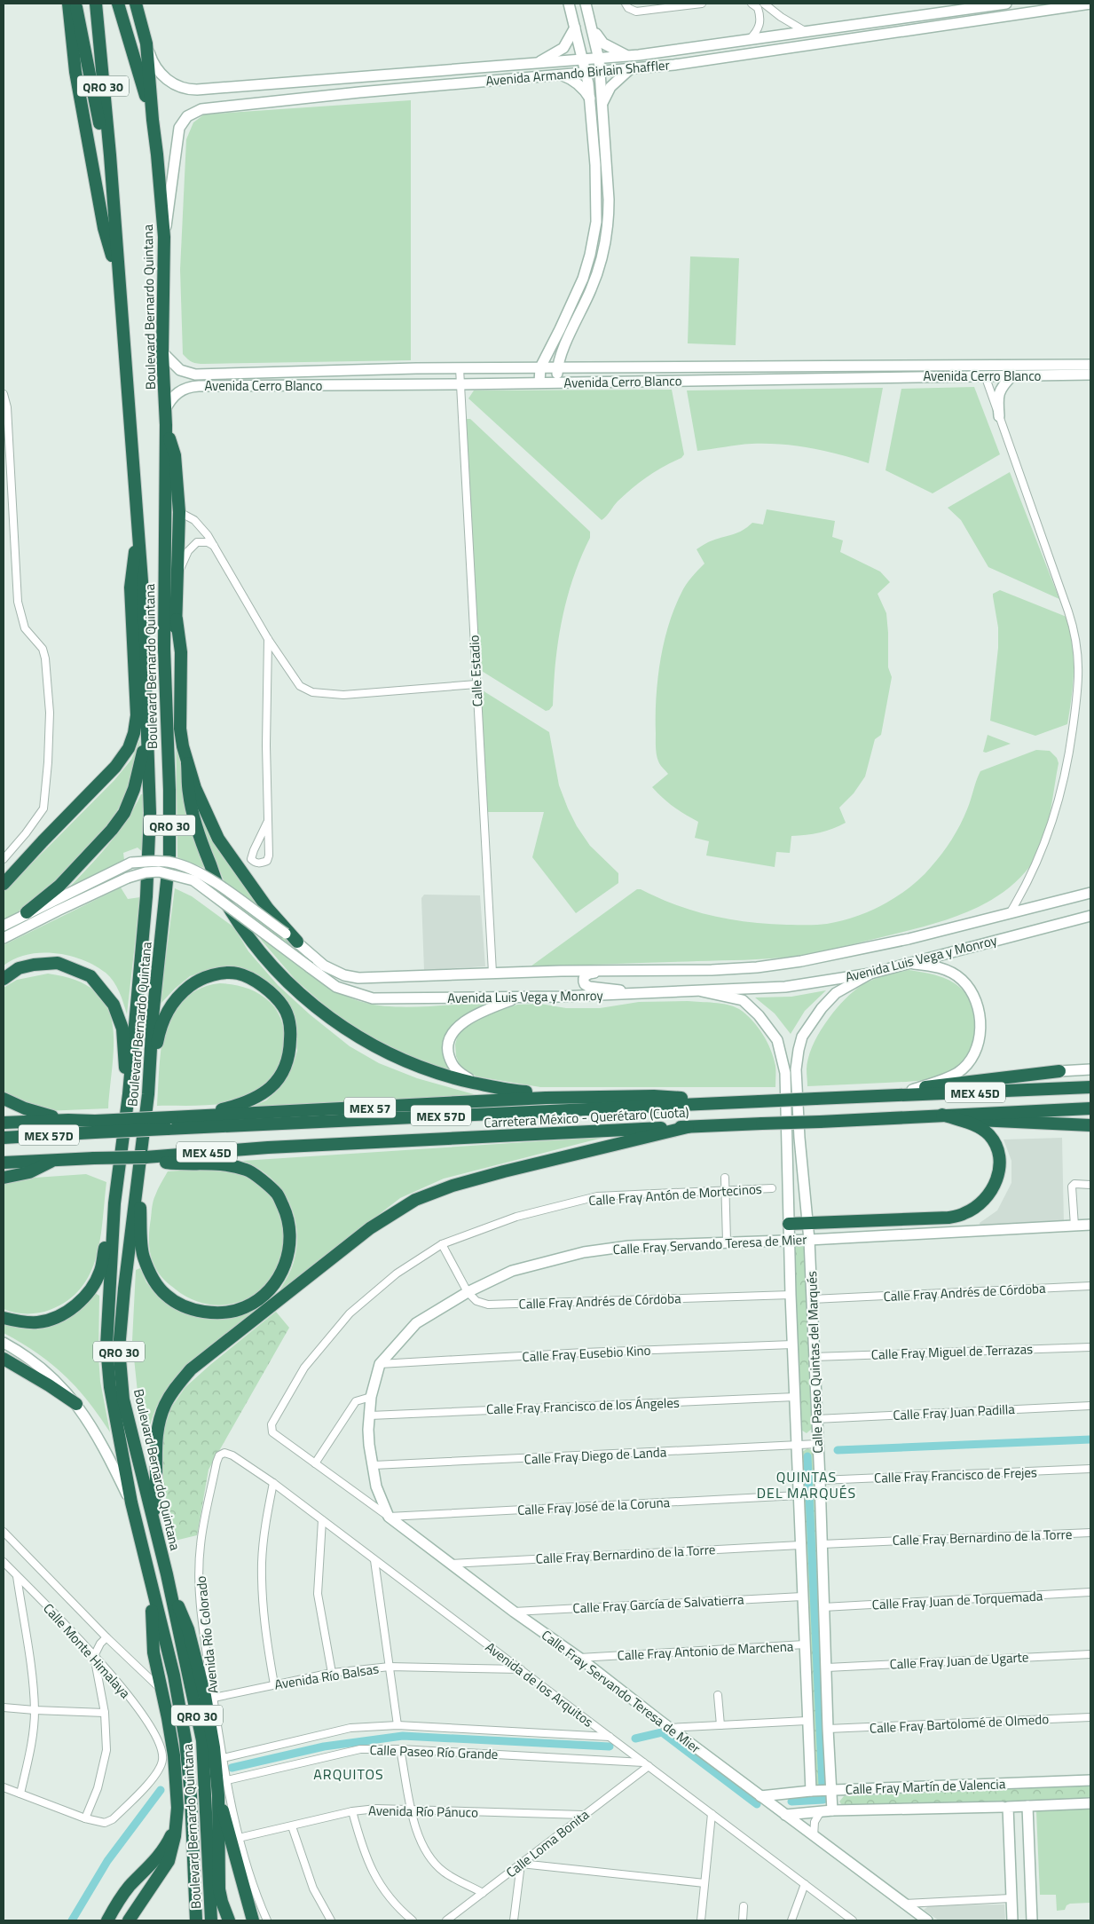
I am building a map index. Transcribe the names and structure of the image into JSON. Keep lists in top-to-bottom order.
{
  "streets": {
    "highway": [
      "QRO 30",
      "Boulevard Bernardo Quintana",
      "MEX 45D",
      "MEX 57",
      "MEX 57D",
      "Carretera México - Querétaro (Cuota)"
    ],
    "street": [
      "Avenida Armando Birlain Shaffler",
      "Avenida Cerro Blanco",
      "Calle Estadio",
      "Avenida Luis Vega y Monroy",
      "Calle Fray Antón de Mortecinos",
      "Calle Fray Servando Teresa de Mier",
      "Calle Fray Andrés de Córdoba",
      "Calle Fray Miguel de Terrazas",
      "Calle Fray Eusebio Kino",
      "Calle Paseo Quintas del Marqués",
      "Calle Fray Francisco de los Ángeles",
      "Calle Fray Juan Padilla",
      "Calle Fray Diego de Landa",
      "Calle Fray Francisco de Frejes",
      "Calle Fray José de la Coruna",
      "Calle Fray Bernardino de la Torre",
      "Calle Fray Juan de Torquemada",
      "Calle Fray García de Salvatierra",
      "Avenida Río Colorado",
      "Calle Monte Himalaya",
      "Calle Fray Antonio de Marchena",
      "Calle Fray Juan de Ugarte",
      "Avenida Río Balsas",
      "Avenida de los Arquitos",
      "Calle Fray Bartolomé de Olmedo",
      "Calle Paseo Río Grande",
      "Calle Fray Martín de Valencia",
      "Avenida Río Pánuco",
      "Calle Loma Bonita"
    ]
  },
  "crossings": [
    ["Avenida Armando Birlain Shaffler", "Boulevard Bernardo Quintana"],
    ["Boulevard Bernardo Quintana", "Avenida Cerro Blanco"],
    ["Avenida Cerro Blanco", "Calle Estadio"],
    ["Calle Estadio", "Avenida Luis Vega y Monroy"],
    ["Avenida Luis Vega y Monroy", "Calle Paseo Quintas del Marqués"],
    ["Calle Fray Antón de Mortecinos", "Calle Fray Servando Teresa de Mier"],
    ["Calle Fray Antón de Mortecinos", "Calle Fray Andrés de Córdoba"],
    ["Calle Fray Servando Teresa de Mier", "Calle Fray Andrés de Córdoba"],
    ["Calle Fray Servando Teresa de Mier", "Calle Fray Eusebio Kino"],
    ["Calle Fray Servando Teresa de Mier", "Calle Paseo Quintas del Marqués"],
    ["Calle Fray Servando Teresa de Mier", "Calle Fray Francisco de los Ángeles"],
    ["Calle Fray Servando Teresa de Mier", "Calle Fray Diego de Landa"],
    ["Calle Fray Servando Teresa de Mier", "Calle Fray José de la Coruna"],
    ["Calle Fray Servando Teresa de Mier", "Calle Fray Bernardino de la Torre"],
    ["Calle Fray Servando Teresa de Mier", "Calle Fray García de Salvatierra"],
    ["Calle Fray Servando Teresa de Mier", "Calle Fray Antonio de Marchena"],
    ["Calle Fray Servando Teresa de Mier", "Calle Fray Martín de Valencia"],
    ["Calle Fray Andrés de Córdoba", "Calle Paseo Quintas del Marqués"],
    ["Calle Fray Miguel de Terrazas", "Calle Paseo Quintas del Marqués"],
    ["Calle Fray Eusebio Kino", "Calle Paseo Quintas del Marqués"],
    ["Calle Paseo Quintas del Marqués", "Calle Fray Francisco de los Ángeles"],
    ["Calle Paseo Quintas del Marqués", "Calle Fray Juan Padilla"],
    ["Calle Paseo Quintas del Marqués", "Calle Fray Diego de Landa"],
    ["Calle Paseo Quintas del Marqués", "Calle Fray Francisco de Frejes"],
    ["Calle Paseo Quintas del Marqués", "Calle Fray José de la Coruna"],
    ["Calle Paseo Quintas del Marqués", "Calle Fray Bernardino de la Torre"],
    ["Calle Paseo Quintas del Marqués", "Calle Fray Juan de Torquemada"],
    ["Calle Paseo Quintas del Marqués", "Calle Fray García de Salvatierra"],
    ["Calle Paseo Quintas del Marqués", "Calle Fray Antonio de Marchena"],
    ["Calle Paseo Quintas del Marqués", "Calle Fray Juan de Ugarte"],
    ["Calle Paseo Quintas del Marqués", "Calle Fray Bartolomé de Olmedo"],
    ["Calle Paseo Quintas del Marqués", "Calle Fray Martín de Valencia"],
    ["Avenida Río Colorado", "Avenida Río Balsas"],
    ["Avenida Río Colorado", "Avenida de los Arquitos"],
    ["Avenida Río Colorado", "Calle Paseo Río Grande"],
    ["Avenida Río Colorado", "Avenida Río Pánuco"],
    ["Avenida Río Balsas", "Avenida de los Arquitos"],
    ["Avenida de los Arquitos", "Calle Paseo Río Grande"],
    ["Avenida de los Arquitos", "Calle Loma Bonita"],
    ["Calle Paseo Río Grande", "Calle Loma Bonita"],
    ["Avenida Río Pánuco", "Calle Loma Bonita"]
  ],
  "districts": ["QUINTAS DEL MARQUÉS", "ARQUITOS"]
}
